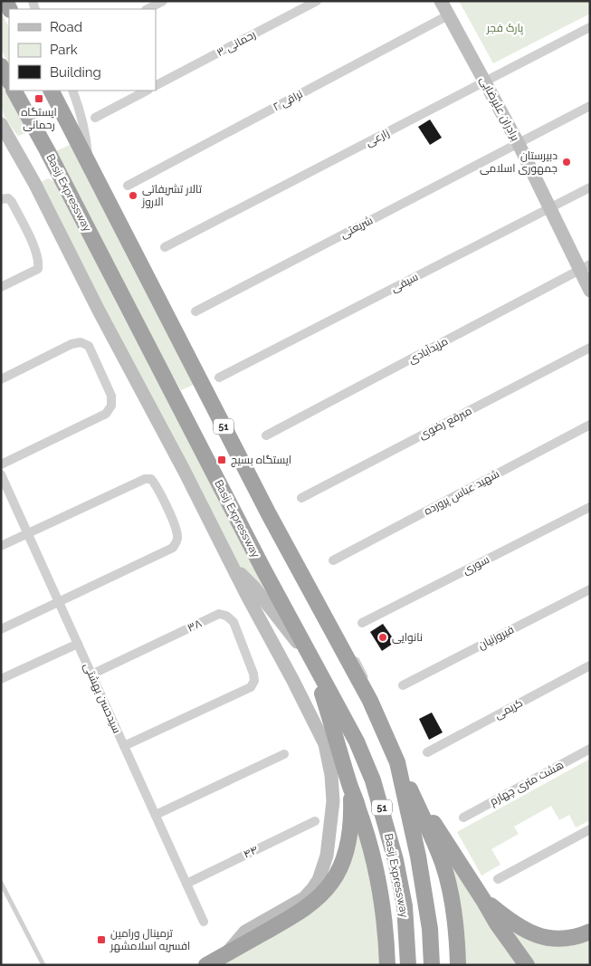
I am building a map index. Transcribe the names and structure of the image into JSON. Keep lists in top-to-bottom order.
{
  "streets": {
    "highway": ["Basij Expressway", "51"],
    "main road": ["برادران علیرضایی"],
    "street": [
      "رحمانی ۳",
      "نراقی ۲",
      "زارعی",
      "شریعتی",
      "سیفی",
      "مزیدآبادی",
      "مبرقع رضوی",
      "شهید عباس پرورده",
      "سوری",
      "۳۸",
      "فیروزنیان",
      "سیدحسن بهشتی",
      "کریمی",
      "هشت متری چهارم",
      "۴۴"
    ]
  },
  "crossings": [
    ["نراقی ۲", "برادران علیرضایی"],
    ["برادران علیرضایی", "زارعی"],
    ["برادران علیرضایی", "شریعتی"],
    ["برادران علیرضایی", "سیفی"],
    ["برادران علیرضایی", "مزیدآبادی"],
    ["۳۸", "سیدحسن بهشتی"],
    ["سیدحسن بهشتی", "۴۴"]
  ],
  "parks": ["پارک فجر"],
  "places": {
    "transit": ["ایستگاه رحمانی", "ایستگاه بسیج", "ترمینال ورامین افسریه اسلامشهر"],
    "other": ["دبیرستان جمهوری اسلامی", "تالار تشریفاتی الاروز", "نانوایی"]
  },
  "legend": ["Road", "Park", "Building"]
}
